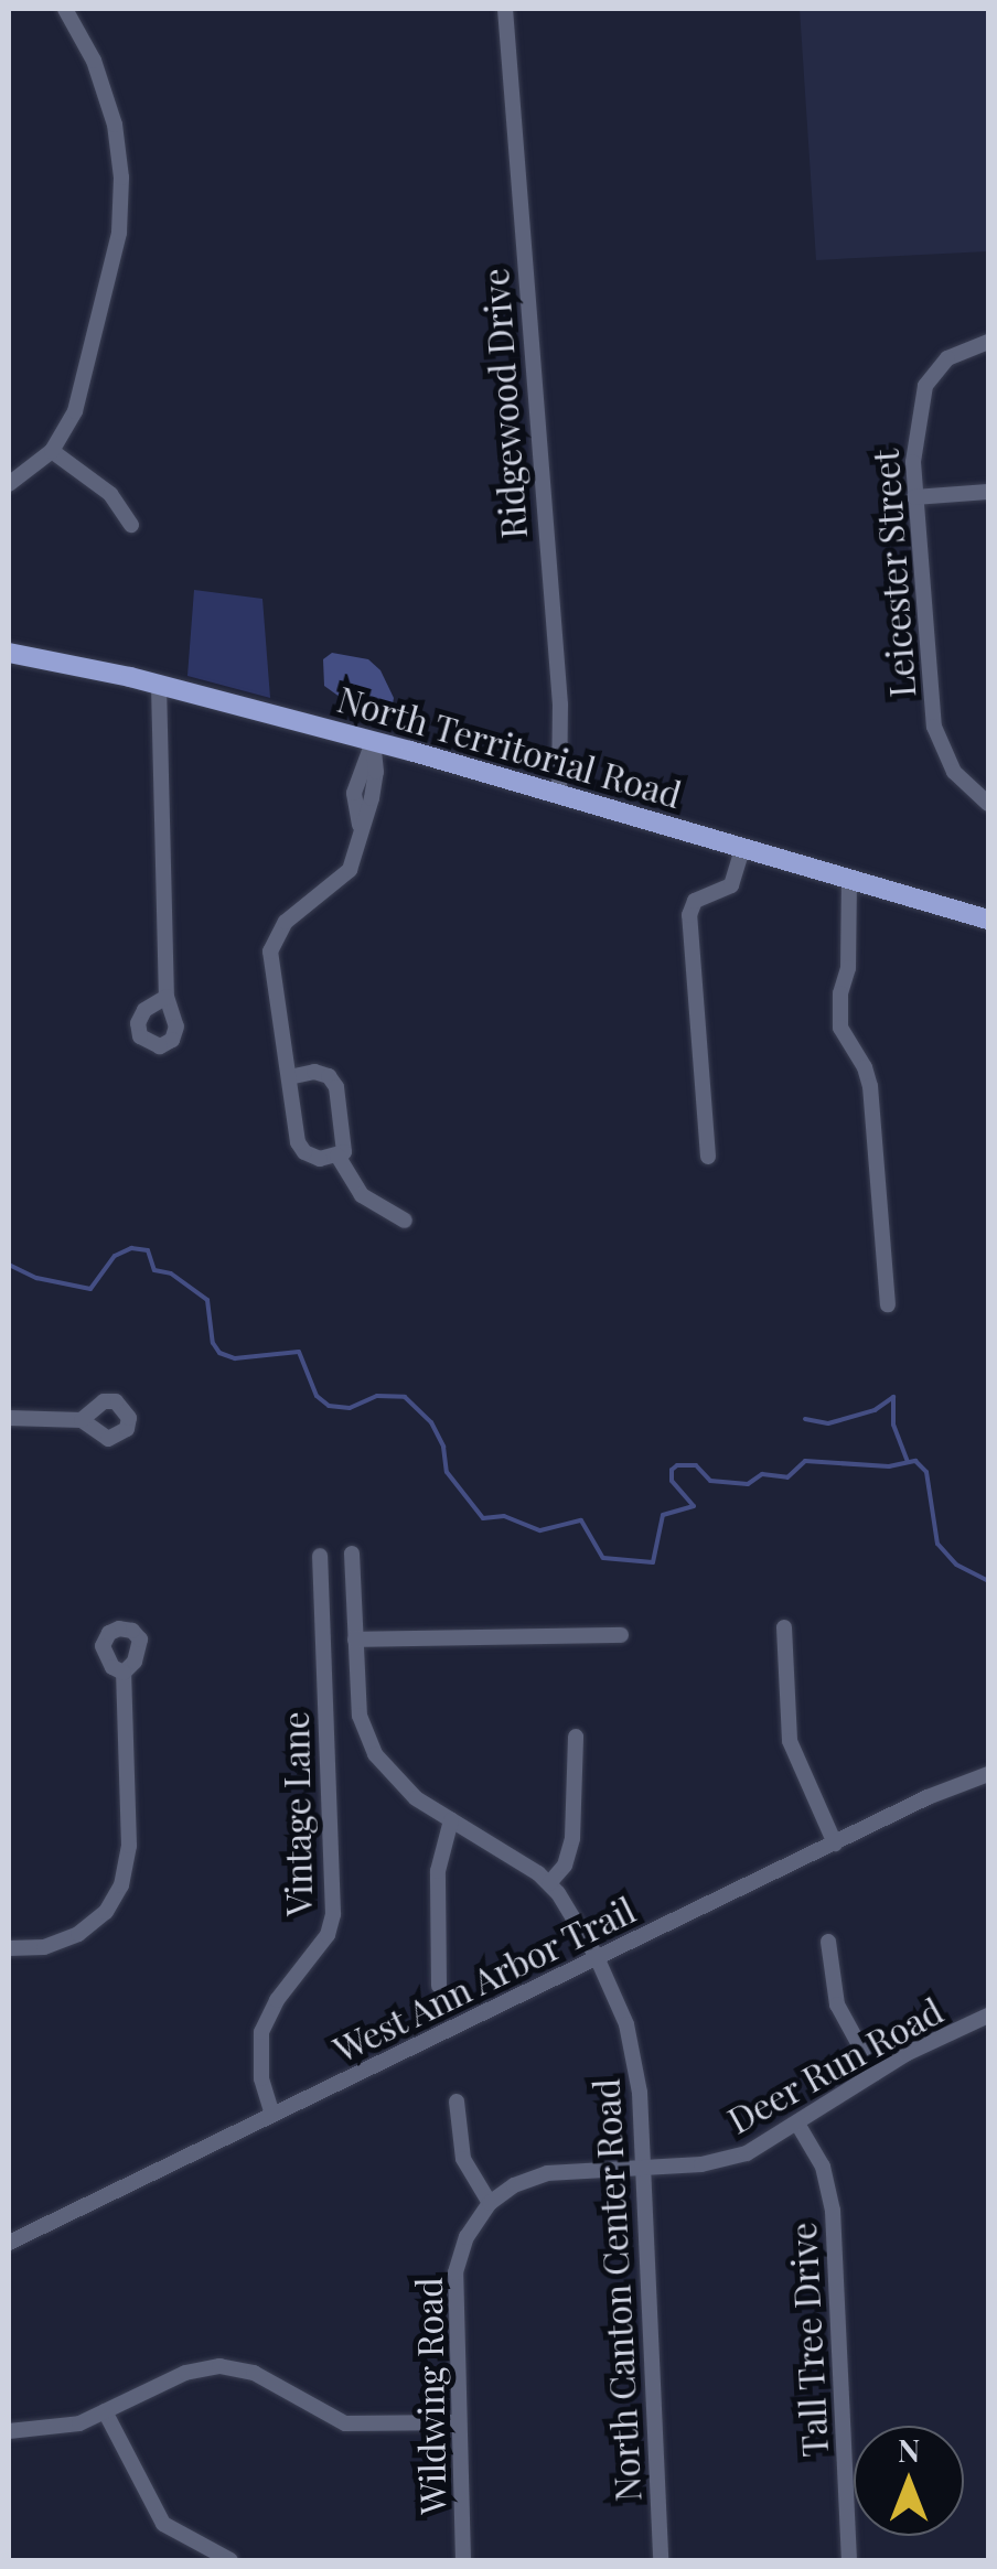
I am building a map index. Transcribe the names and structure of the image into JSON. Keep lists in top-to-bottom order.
{
  "streets": {
    "main road": ["North Territorial Road"],
    "street": [
      "Ridgewood Drive",
      "Leicester Street",
      "Vintage Lane",
      "West Ann Arbor Trail",
      "Deer Run Road",
      "North Canton Center Road",
      "Tall Tree Drive",
      "Wildwing Road"
    ]
  },
  "crossings": [
    ["Ridgewood Drive", "North Territorial Road"],
    ["Vintage Lane", "West Ann Arbor Trail"],
    ["West Ann Arbor Trail", "North Canton Center Road"],
    ["Deer Run Road", "North Canton Center Road"],
    ["Deer Run Road", "Tall Tree Drive"]
  ],
  "north": "top"
}
